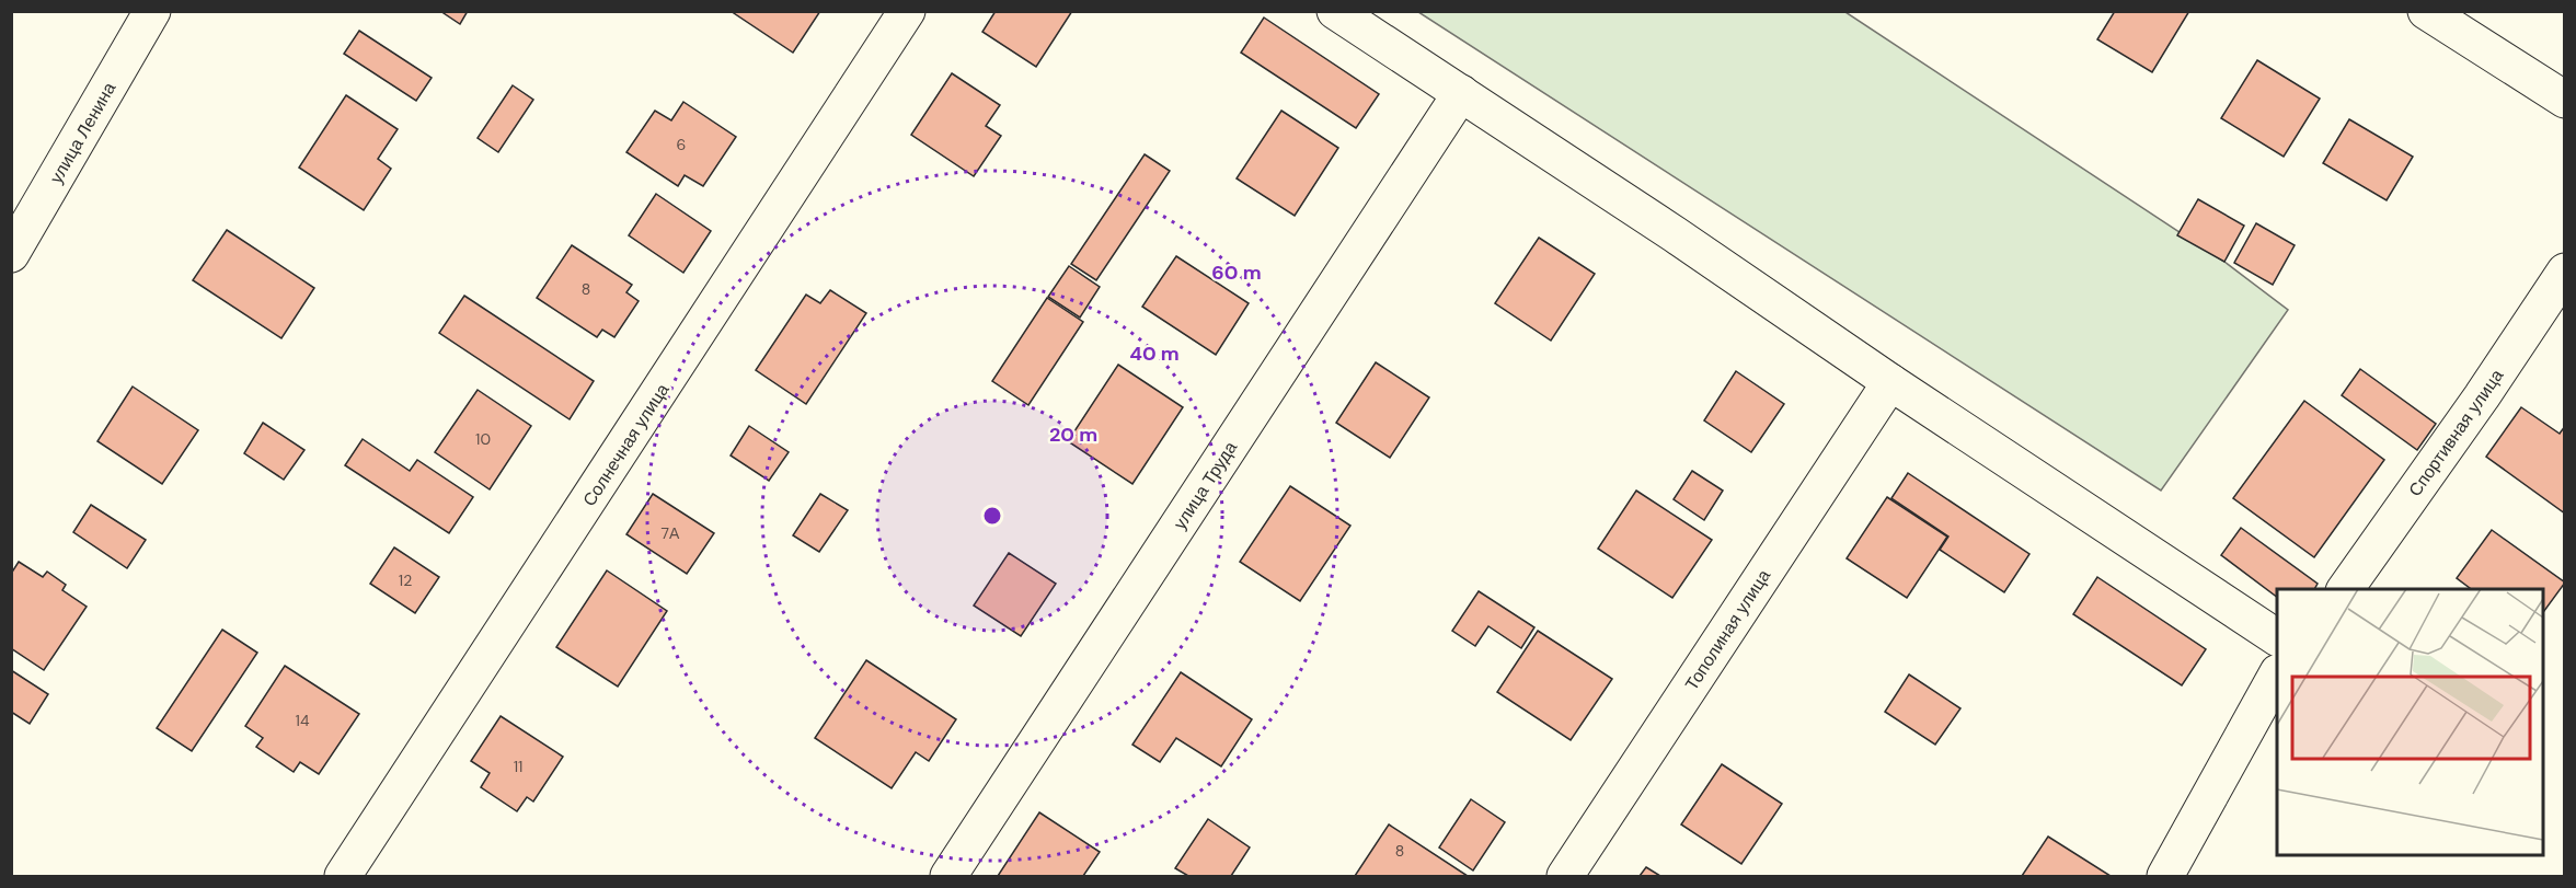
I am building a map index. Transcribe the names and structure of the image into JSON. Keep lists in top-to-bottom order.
{
  "streets": {
    "street": [
      "улица Ленина",
      "Спортивная улица",
      "Солнечная улица",
      "улица Труда",
      "Тополиная улица"
    ]
  },
  "house_numbers": [
    "6",
    "8",
    "10",
    "7А",
    "12",
    "14",
    "11",
    "8"
  ],
  "rings": ["60 m", "40 m", "20 m"]
}
